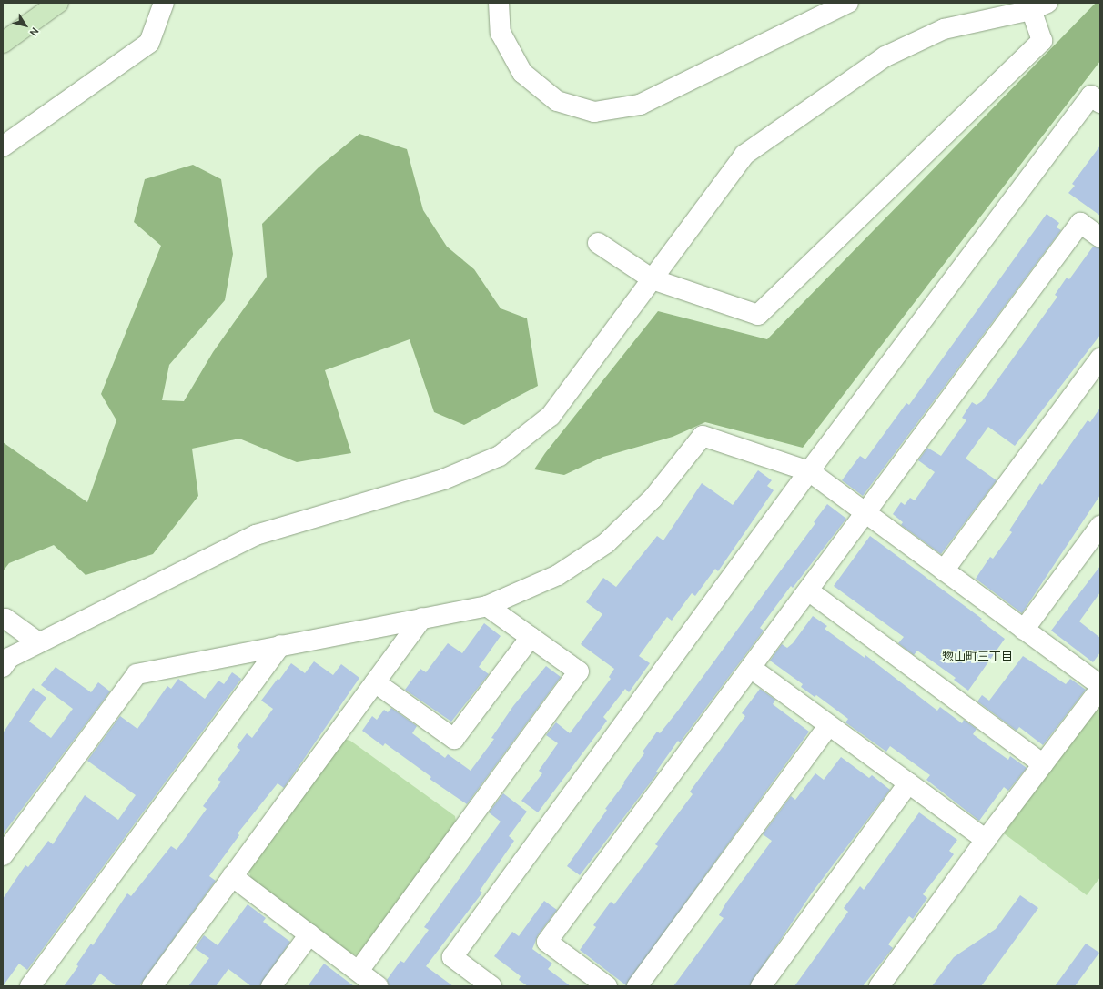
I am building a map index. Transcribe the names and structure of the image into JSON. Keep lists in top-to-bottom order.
{
  "districts": ["惣山町三丁目"],
  "north": "bottom right"
}
